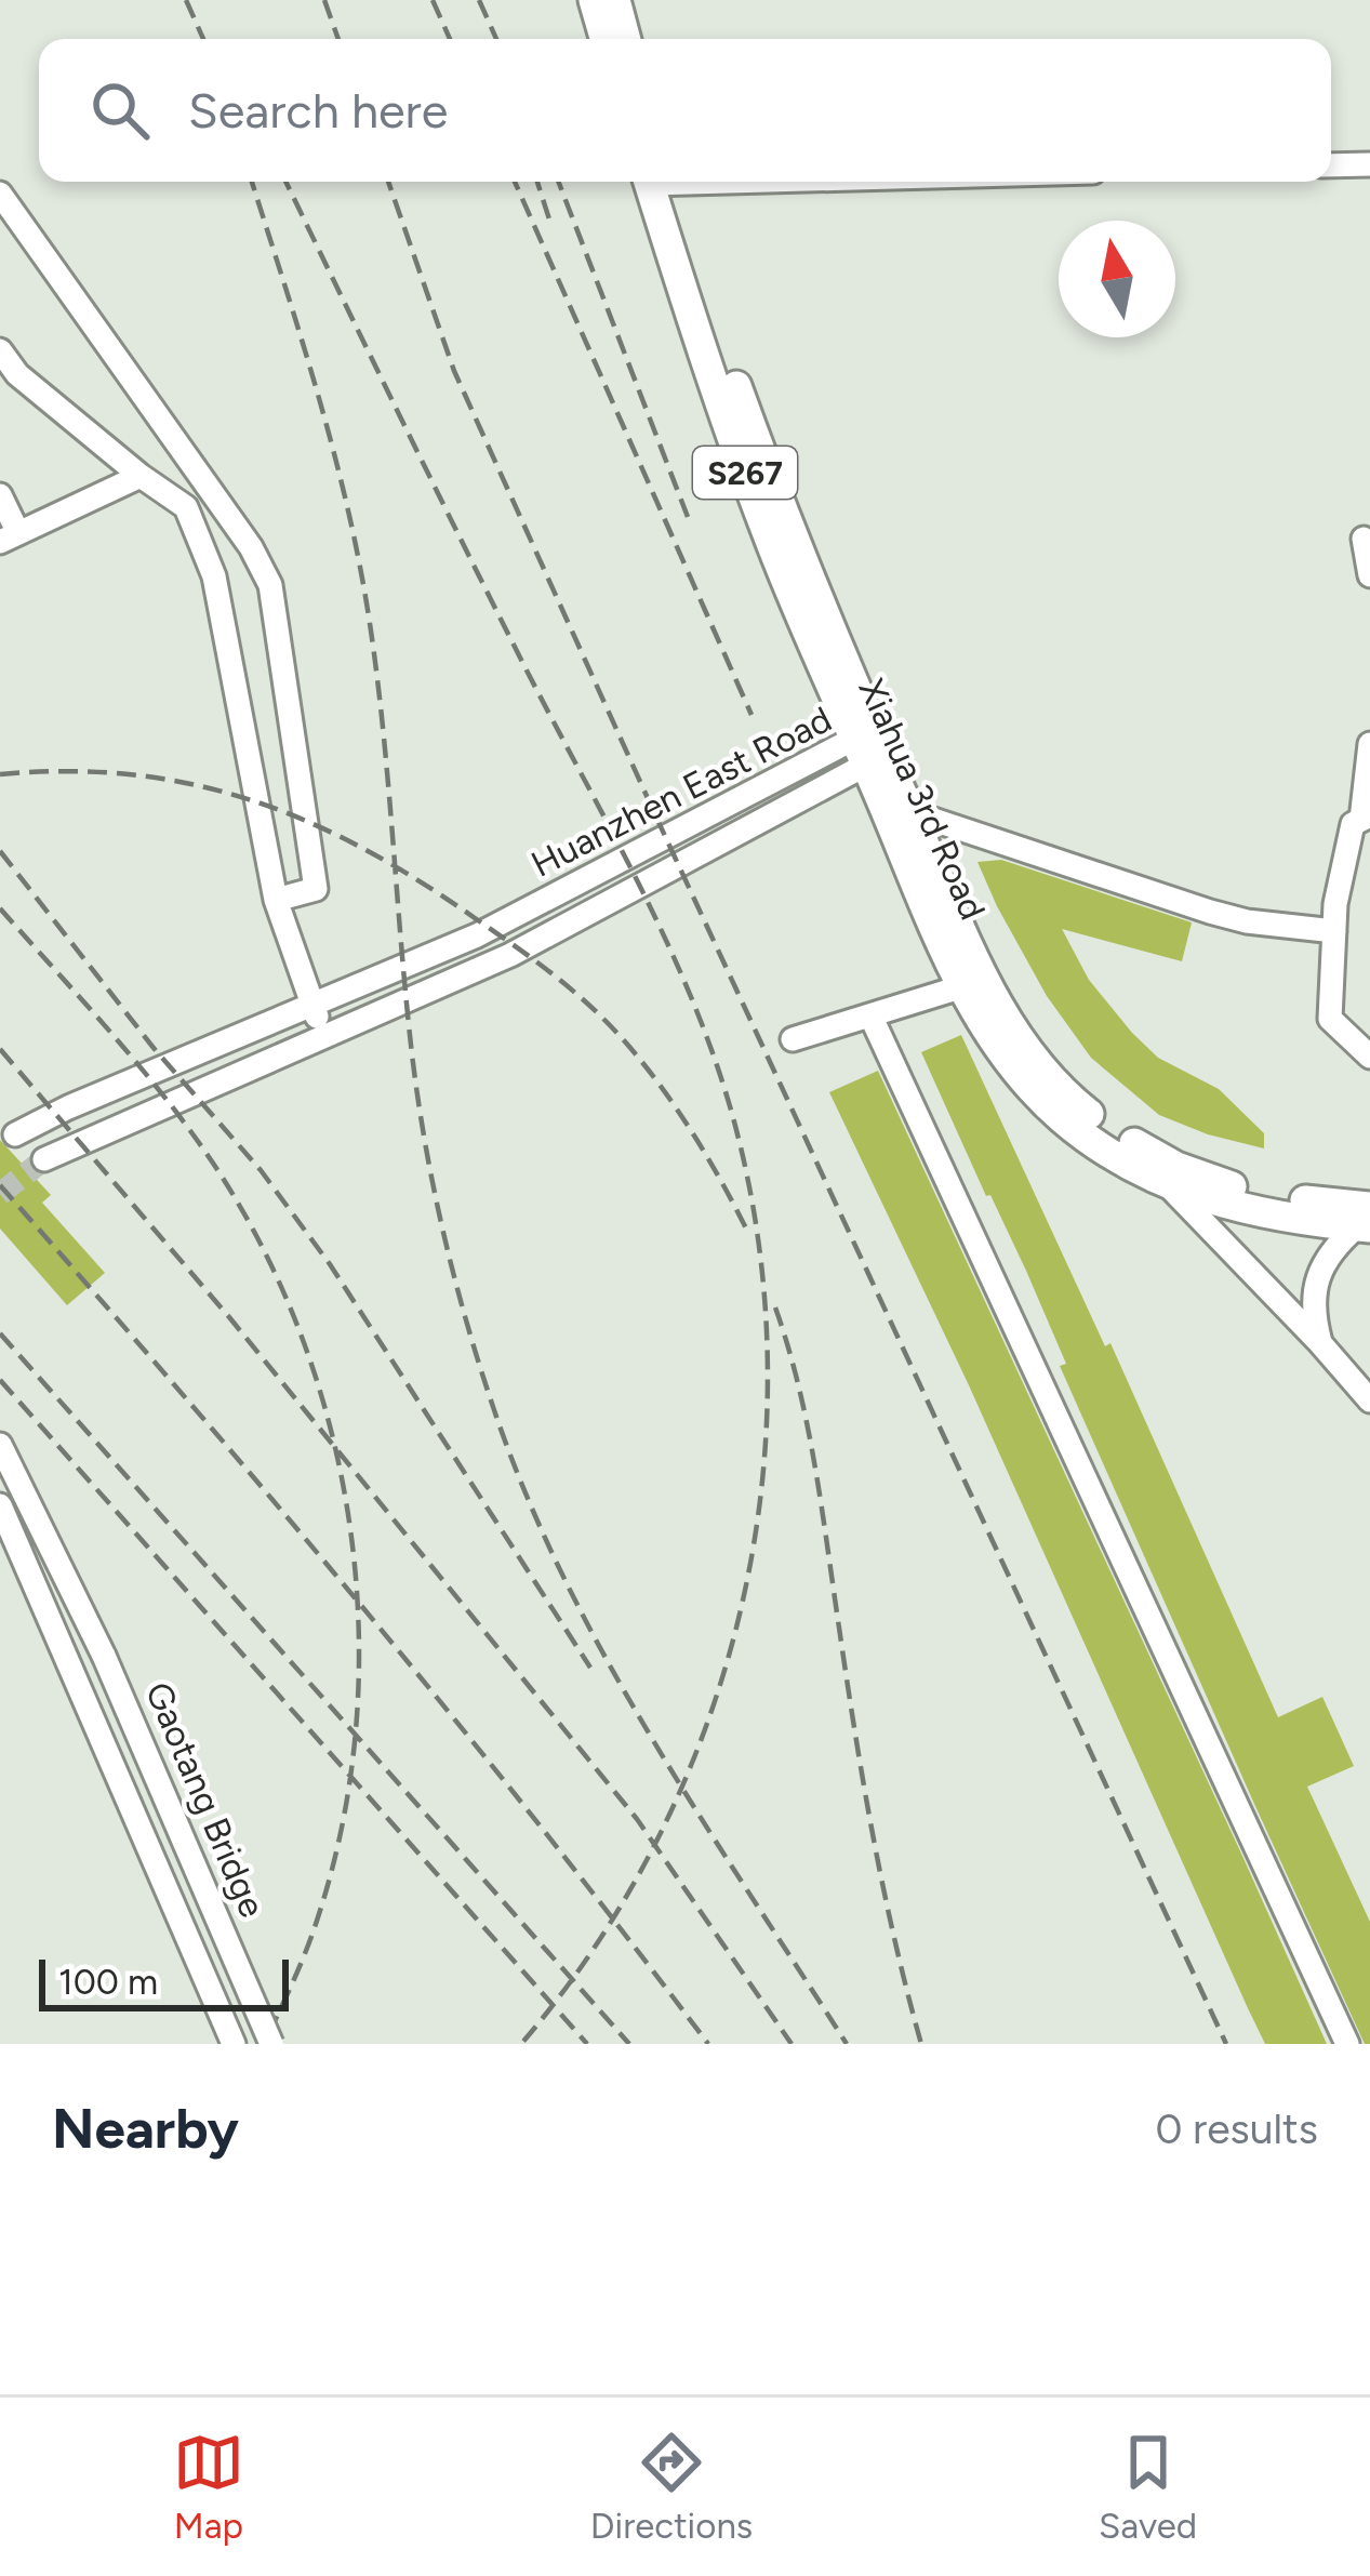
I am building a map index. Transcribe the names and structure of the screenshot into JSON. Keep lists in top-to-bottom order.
{
  "streets": {
    "main road": ["S267", "Xiahua 3rd Road"],
    "street": ["Huanzhen East Road", "Gaotang Bridge"]
  },
  "crossings": [
    ["Huanzhen East Road", "Xiahua 3rd Road"]
  ],
  "scale_bar": "100 m",
  "north": "top",
  "page": {
    "search": "Search here",
    "scale": "100 m",
    "heading": ["Nearby", "0 results"],
    "nav": ["Map", "Directions", "Saved"]
  }
}
